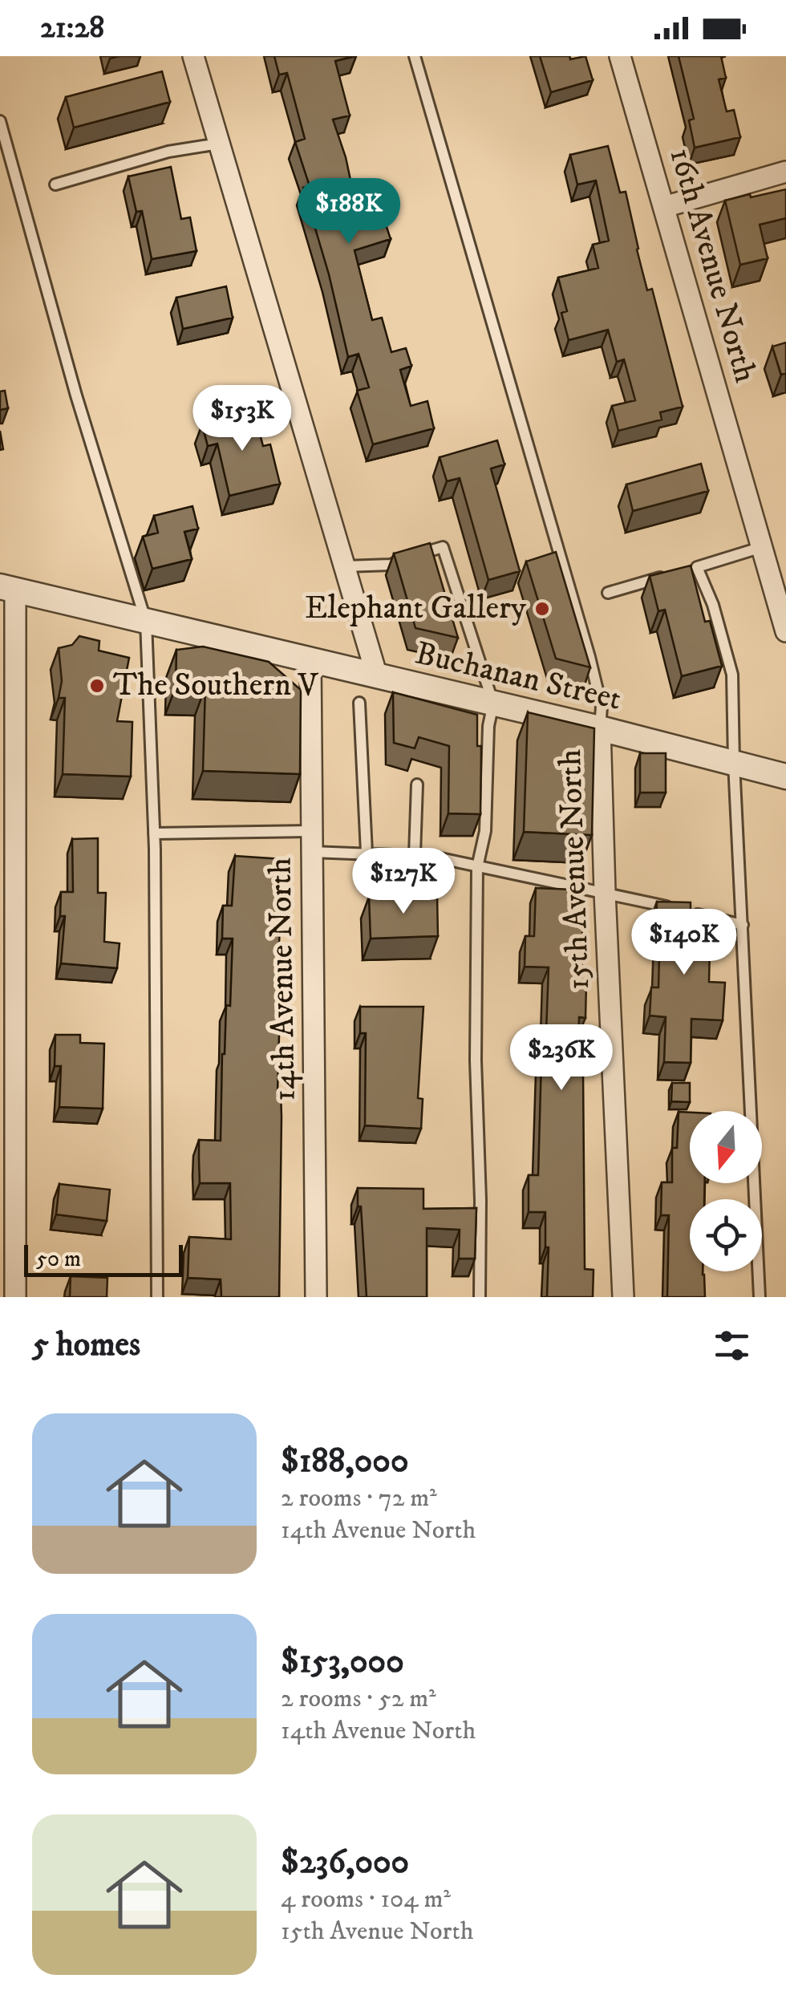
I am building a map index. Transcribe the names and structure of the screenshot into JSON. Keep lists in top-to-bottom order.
{
  "streets": {
    "street": [
      "16th Avenue North",
      "Buchanan Street",
      "15th Avenue North",
      "14th Avenue North"
    ]
  },
  "crossings": [
    ["Buchanan Street", "15th Avenue North"],
    ["Buchanan Street", "14th Avenue North"]
  ],
  "places": ["Elephant Gallery", "The Southern V"],
  "scale_bar": "50 m",
  "north": "bottom",
  "page": {
    "status": "21:28",
    "price": [
      "$188K",
      "$153K",
      "$127K",
      "$140K",
      "$236K"
    ],
    "scale": "50 m",
    "heading": "5 homes",
    "list": [
      {
        "name": "$188,000",
        "note": "2 rooms · 72 m² · 14th Avenue North"
      },
      {
        "name": "$153,000",
        "note": "2 rooms · 52 m² · 14th Avenue North"
      },
      {
        "name": "$236,000",
        "note": "4 rooms · 104 m² · 15th Avenue North"
      }
    ]
  }
}
